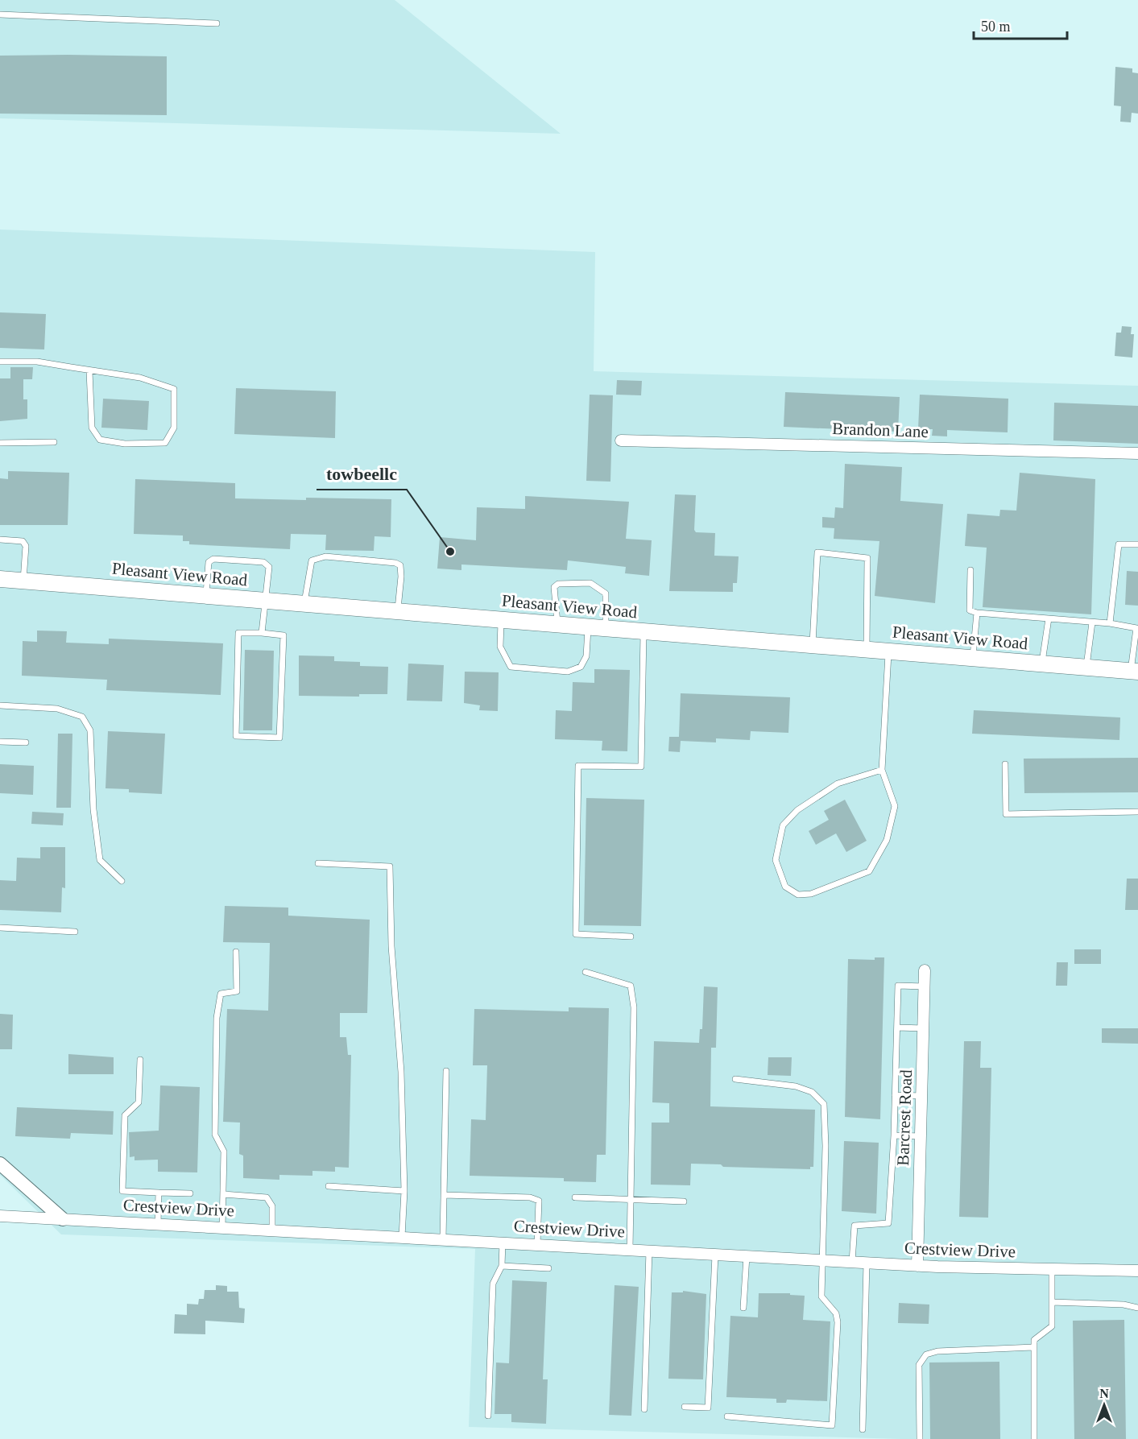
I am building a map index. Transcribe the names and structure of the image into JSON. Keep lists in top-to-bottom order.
{
  "streets": {
    "main road": ["Pleasant View Road"],
    "street": ["Brandon Lane", "Barcrest Road", "Crestview Drive"]
  },
  "crossings": [
    ["Barcrest Road", "Crestview Drive"]
  ],
  "places": ["towbeellc"],
  "scale_bar": "50 m",
  "north": "top"
}
